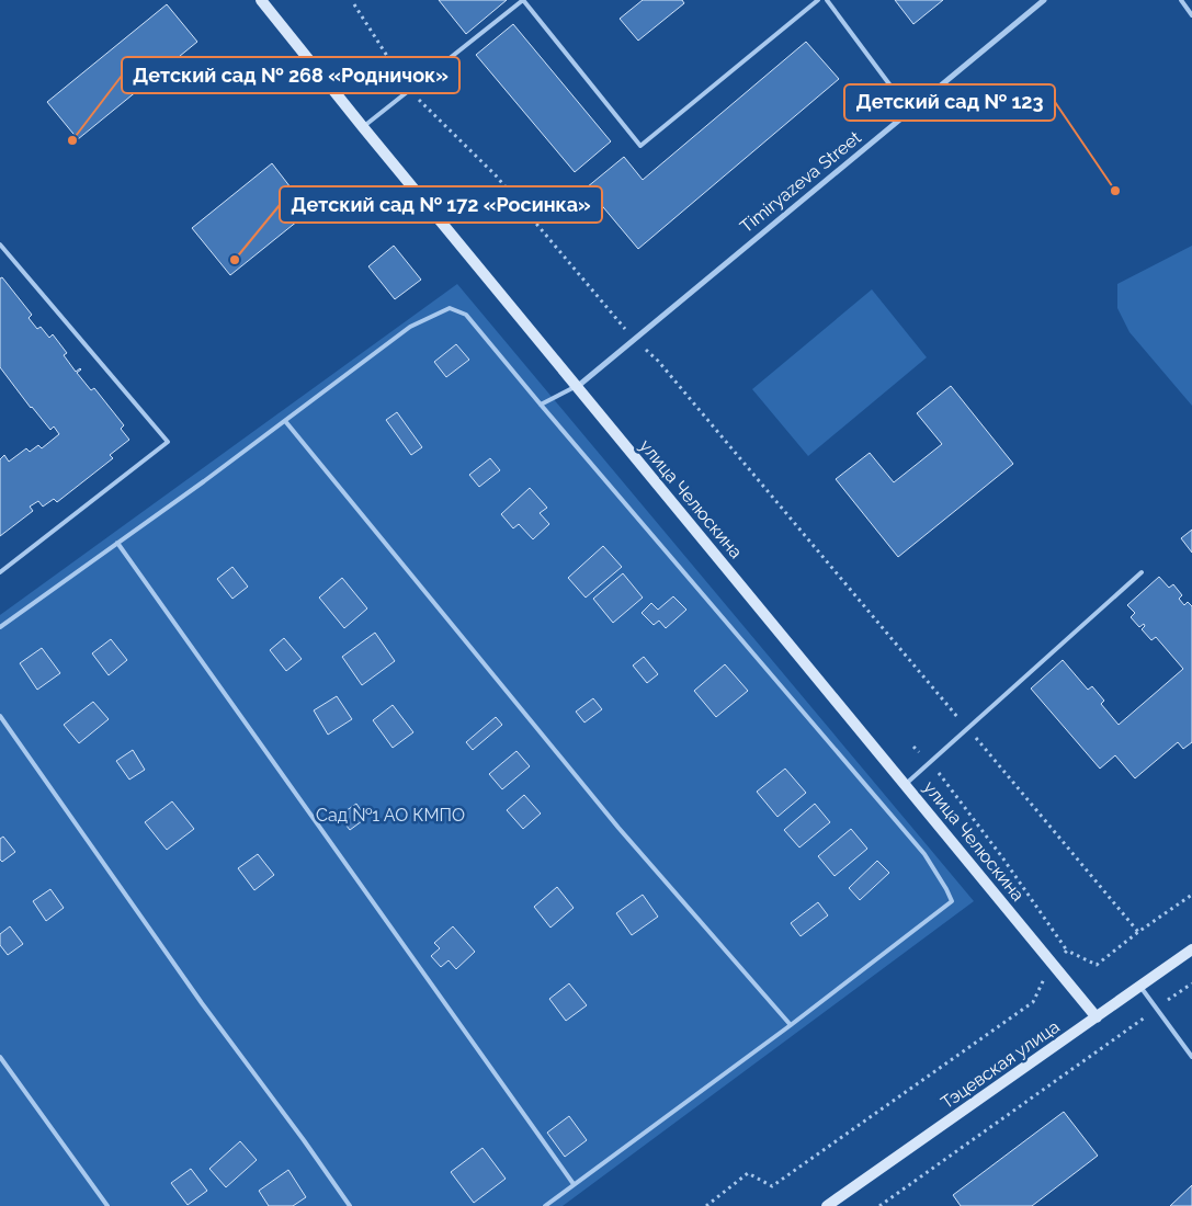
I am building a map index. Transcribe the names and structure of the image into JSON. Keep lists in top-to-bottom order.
{
  "streets": {
    "main road": ["улица Челюскина", "Тэцевская улица"],
    "street": ["Timiryazeva Street"]
  },
  "crossings": [
    ["Timiryazeva Street", "улица Челюскина"],
    ["улица Челюскина", "Тэцевская улица"]
  ],
  "parks": ["Сад №1 АО КМПО"],
  "places": ["Детский сад № 268 «Родничок»", "Детский сад № 123", "Детский сад № 172 «Росинка»"]
}
